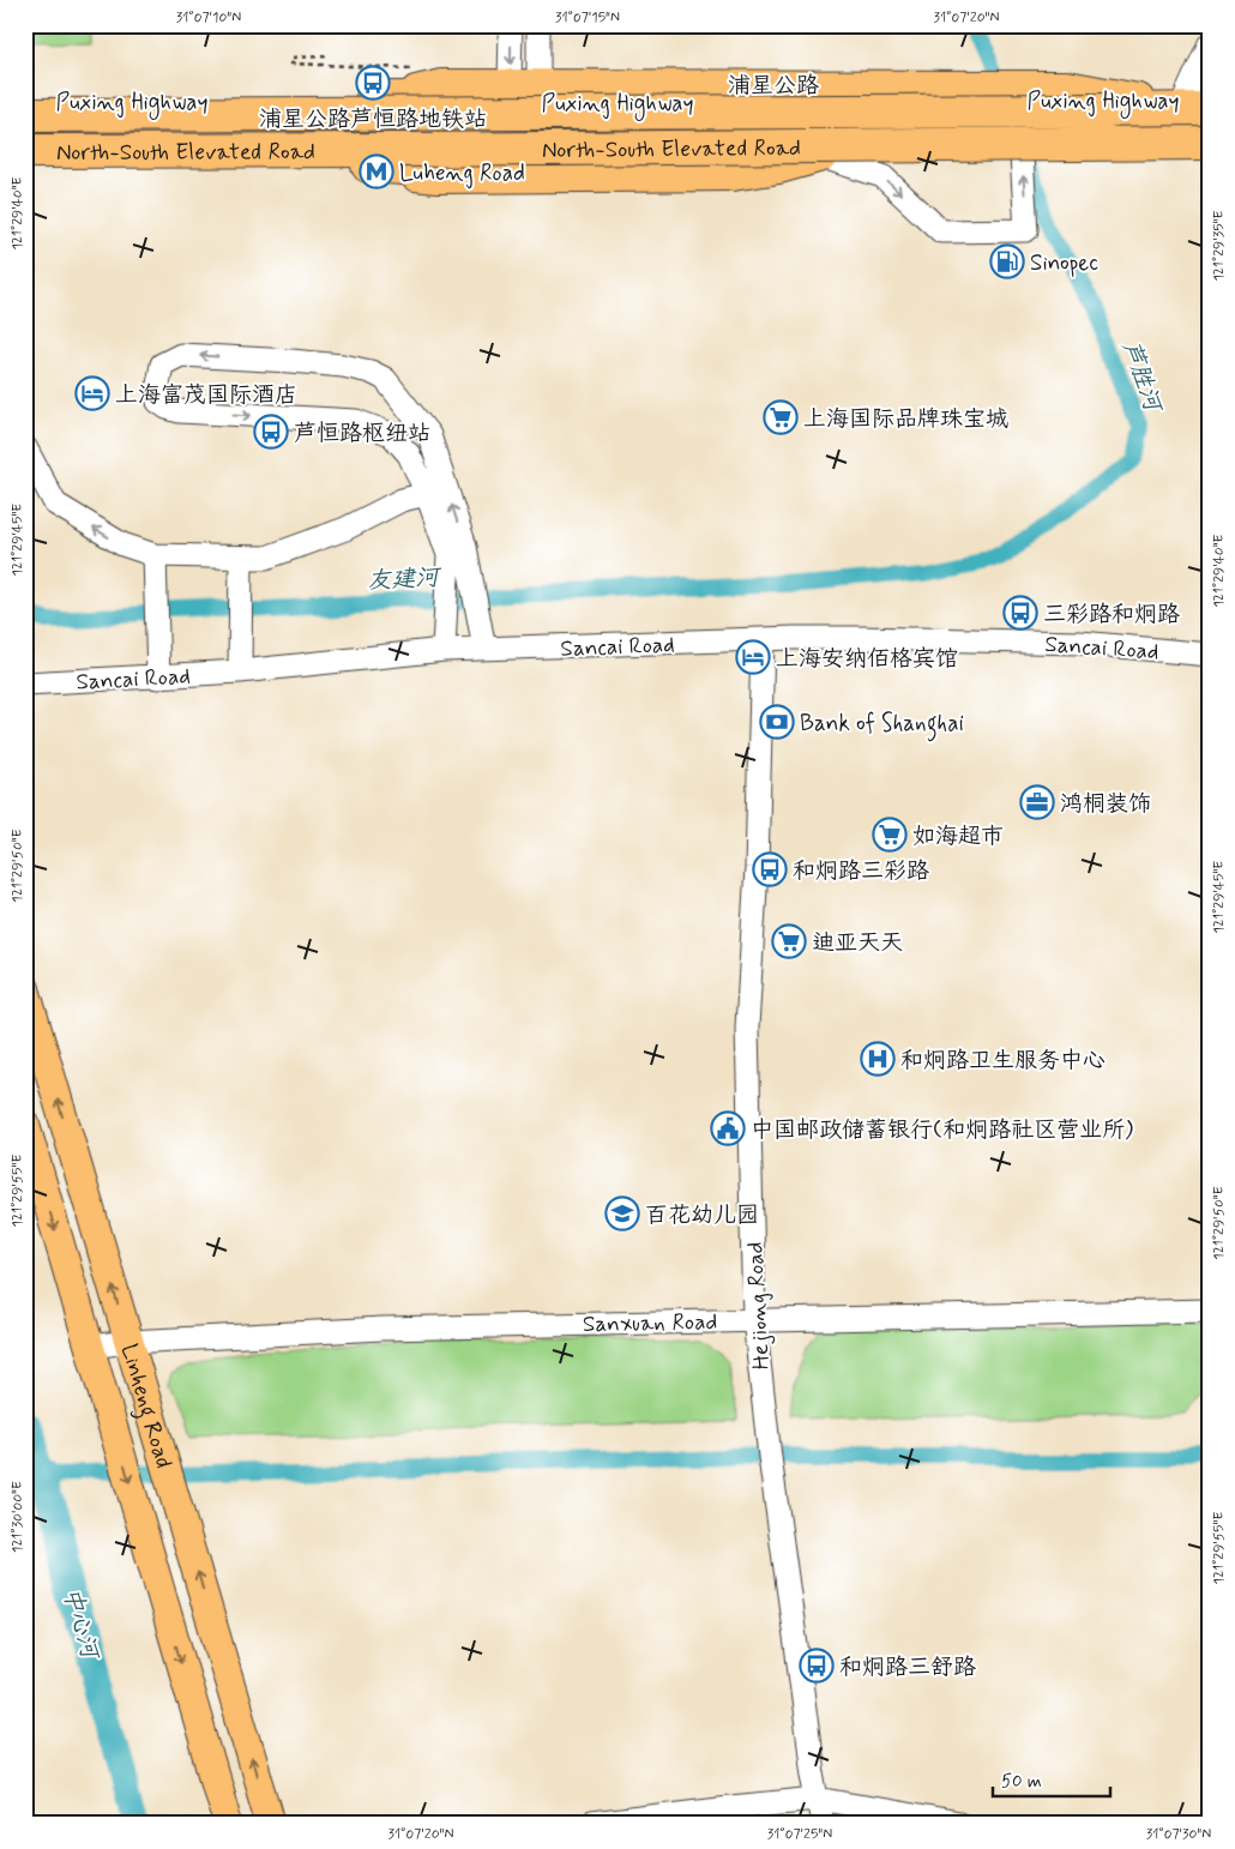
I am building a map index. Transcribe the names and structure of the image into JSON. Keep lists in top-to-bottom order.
{
  "streets": {
    "highway": ["North-South Elevated Road"],
    "main road": ["浦星公路", "Puxing Highway", "Linheng Road"],
    "street": ["Sancai Road", "Hejiong Road", "Sanxuan Road"]
  },
  "crossings": [
    ["浦星公路", "Puxing Highway"],
    ["浦星公路", "North-South Elevated Road"],
    ["Sancai Road", "Hejiong Road"],
    ["Hejiong Road", "Sanxuan Road"],
    ["Sanxuan Road", "Linheng Road"]
  ],
  "water": ["芦胜河", "友建河", "中心河"],
  "places": {
    "bus stop": [
      "浦星公路芦恒路地铁站",
      "芦恒路枢纽站",
      "三彩路和炯路",
      "和炯路三彩路",
      "和炯路三舒路"
    ],
    "metro station": ["Luheng Road"],
    "fuel station": ["Sinopec"],
    "hotel": ["上海富茂国际酒店", "上海安纳佰格宾馆"],
    "supermarket": ["上海国际品牌珠宝城", "如海超市", "迪亚天天"],
    "bank": ["Bank of Shanghai"],
    "office": ["鸿桐装饰"],
    "hospital": ["和炯路卫生服务中心"],
    "public building": ["中国邮政储蓄银行(和炯路社区营业所)"],
    "school or university": ["百花幼儿园"]
  },
  "scale_bar": "50 m",
  "coordinates": [
    "31°07'10\"N",
    "31°07'15\"N",
    "31°07'20\"N",
    "121°29'40\"E",
    "121°29'35\"E",
    "121°29'45\"E",
    "121°29'50\"E",
    "121°29'55\"E",
    "121°30'00\"E",
    "31°07'25\"N",
    "31°07'30\"N"
  ]
}
